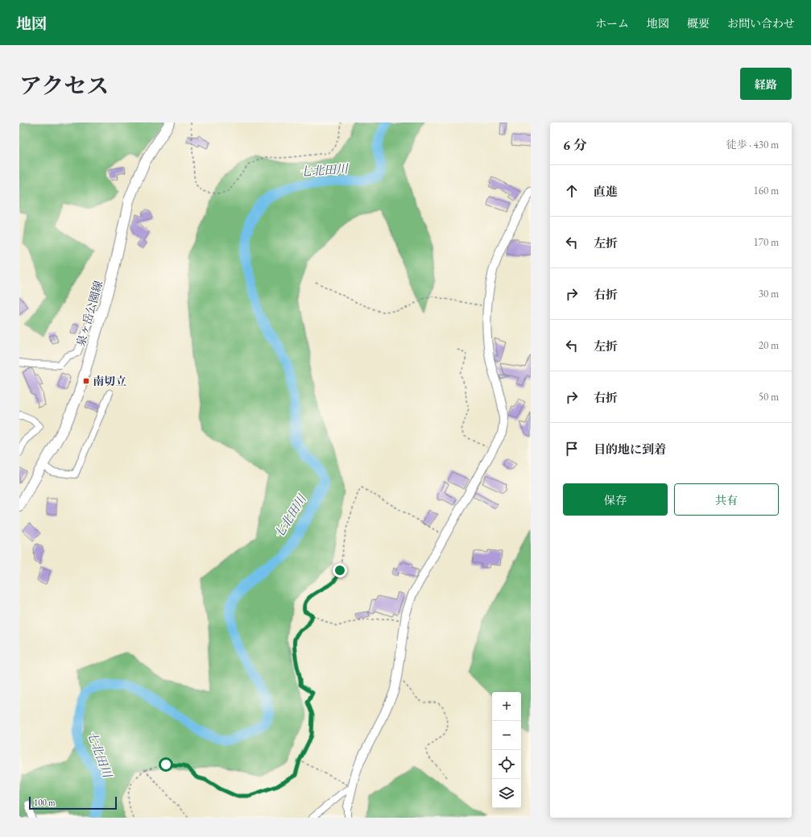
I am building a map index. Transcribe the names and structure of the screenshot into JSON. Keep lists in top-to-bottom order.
{
  "streets": {
    "main road": ["泉ヶ岳公園線"]
  },
  "water": ["七北田川"],
  "places": {
    "transit": ["南切立"]
  },
  "scale_bar": "100 m",
  "page": {
    "header": "地図",
    "nav": [
      "ホーム",
      "地図",
      "概要",
      "お問い合わせ"
    ],
    "title": "アクセス",
    "buttons": [
      "経路",
      ["保存", "共有"]
    ],
    "heading": ["6 分", "徒歩 · 430 m"],
    "list": [
      ["直進", "160 m"],
      ["左折", "170 m"],
      ["右折", "30 m"],
      ["左折", "20 m"],
      ["右折", "50 m"],
      "目的地に到着"
    ],
    "map_buttons": ["+", "−"],
    "scale": "100 m"
  }
}
